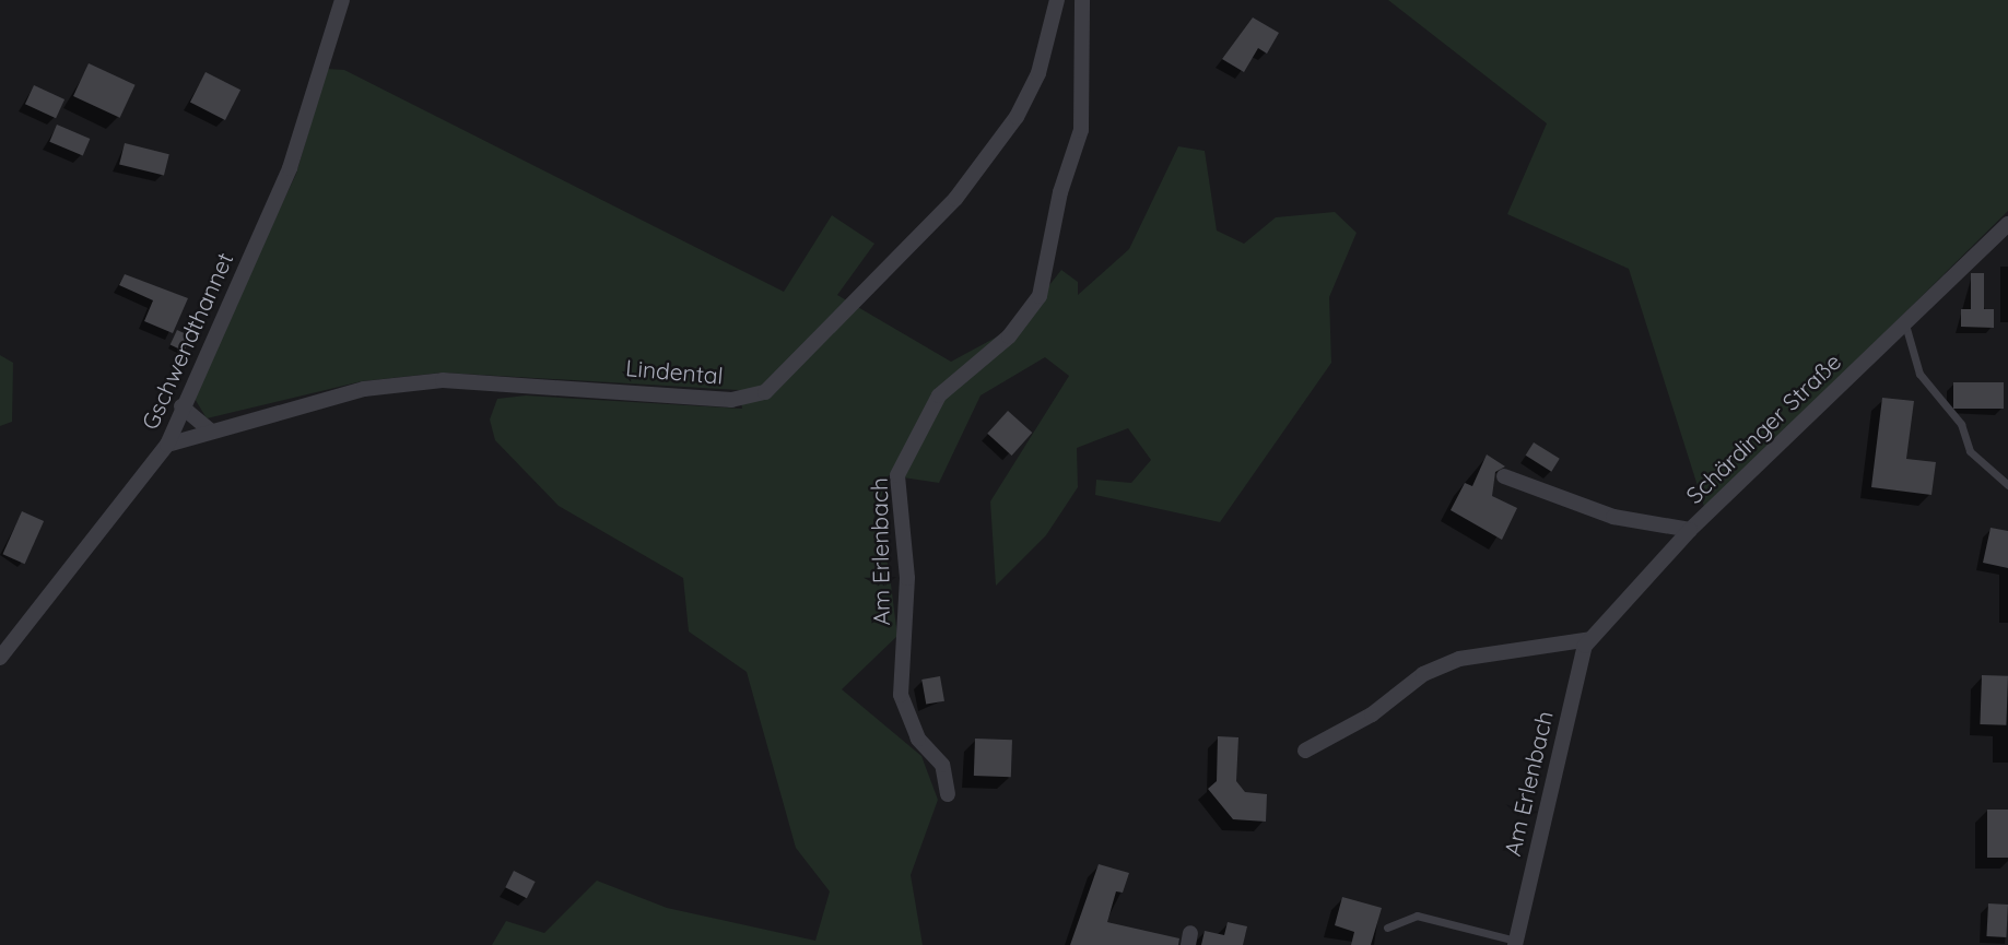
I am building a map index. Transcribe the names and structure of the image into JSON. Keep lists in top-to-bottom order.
{
  "streets": {
    "street": [
      "Gschwendthannet",
      "Lindental",
      "Schärdinger Straße",
      "Am Erlenbach"
    ]
  },
  "crossings": [
    ["Gschwendthannet", "Lindental"],
    ["Schärdinger Straße", "Am Erlenbach"]
  ]
}
